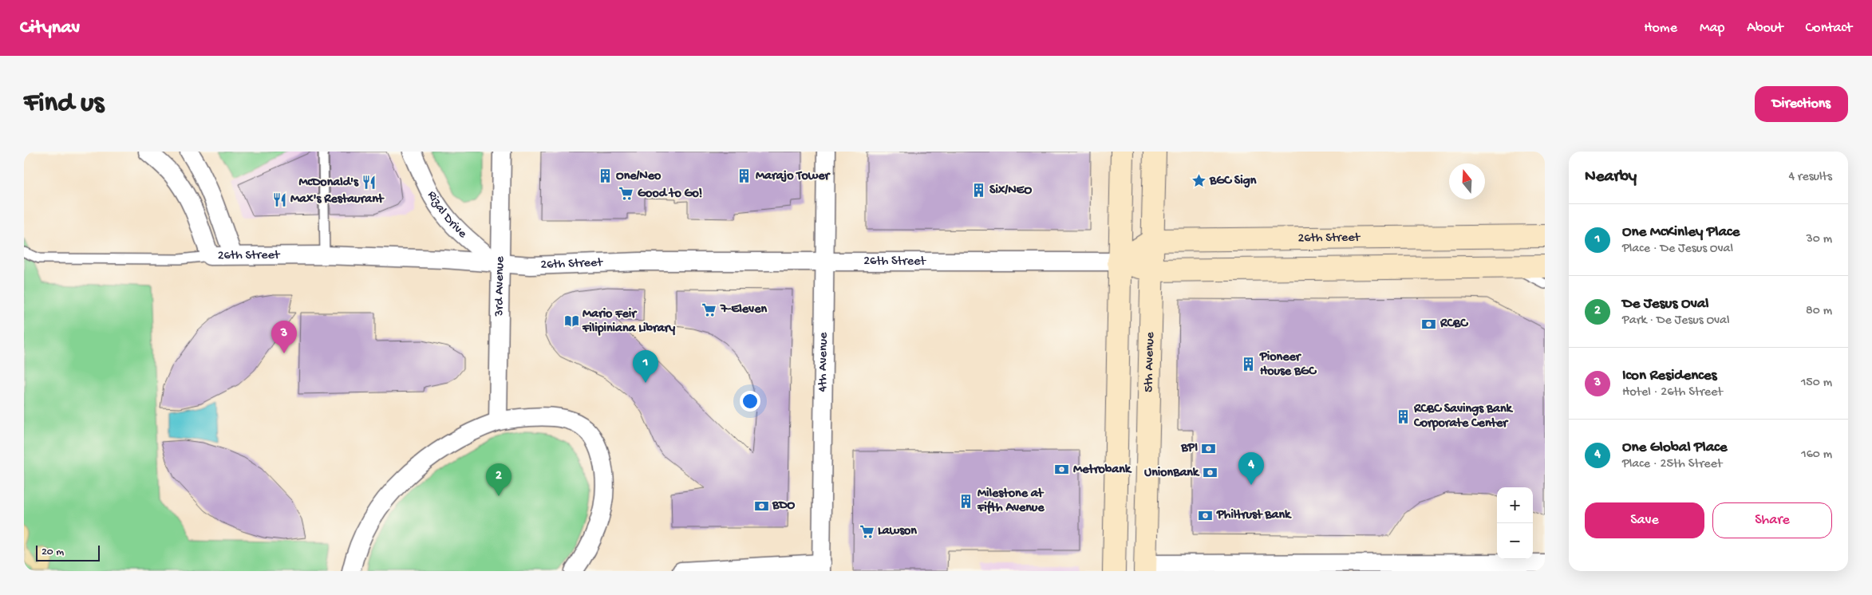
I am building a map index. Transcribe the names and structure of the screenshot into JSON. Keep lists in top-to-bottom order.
{
  "streets": {
    "main road": ["26th Street", "5th Avenue"],
    "street": ["Rizal Drive", "3rd Avenue", "4th Avenue"]
  },
  "crossings": [
    ["Rizal Drive", "26th Street"],
    ["Rizal Drive", "3rd Avenue"],
    ["26th Street", "3rd Avenue"],
    ["26th Street", "4th Avenue"],
    ["26th Street", "5th Avenue"]
  ],
  "places": {
    "building": [
      "One/Neo",
      "Marajo Tower",
      "Six/NEO",
      "Pioneer House BGC",
      "RCBC Savings Bank Corporate Center",
      "Milestone at Fifth Avenue"
    ],
    "place": ["BGC Sign"],
    "restaurant": ["McDonald's", "Max's Restaurant"],
    "supermarket": ["Good to Go!", "7-Eleven", "Lawson"],
    "library": ["Mario Feir Filipiniana Library"],
    "bank": [
      "RCBC",
      "BPI",
      "Metrobank",
      "UnionBank",
      "BDO",
      "Philtrust Bank"
    ]
  },
  "scale_bar": "20 m",
  "north": "top",
  "page": {
    "header": "Citynav",
    "nav": [
      "Home",
      "Map",
      "About",
      "Contact"
    ],
    "buttons": [
      "Directions",
      ["Save", "Share"]
    ],
    "title": "Find us",
    "heading": ["Nearby", "4 results"],
    "list": [
      {
        "mark": "1",
        "name": "One McKinley Place",
        "note": "Place · De Jesus Oval",
        "value": "30 m"
      },
      {
        "mark": "2",
        "name": "De Jesus Oval",
        "note": "Park · De Jesus Oval",
        "value": "80 m"
      },
      {
        "mark": "3",
        "name": "Icon Residences",
        "note": "Hotel · 26th Street",
        "value": "150 m"
      },
      {
        "mark": "4",
        "name": "One Global Place",
        "note": "Place · 25th Street",
        "value": "160 m"
      }
    ],
    "pins": [
      "3",
      "1",
      "4",
      "2"
    ],
    "map_buttons": ["+", "−"],
    "scale": "20 m"
  }
}
